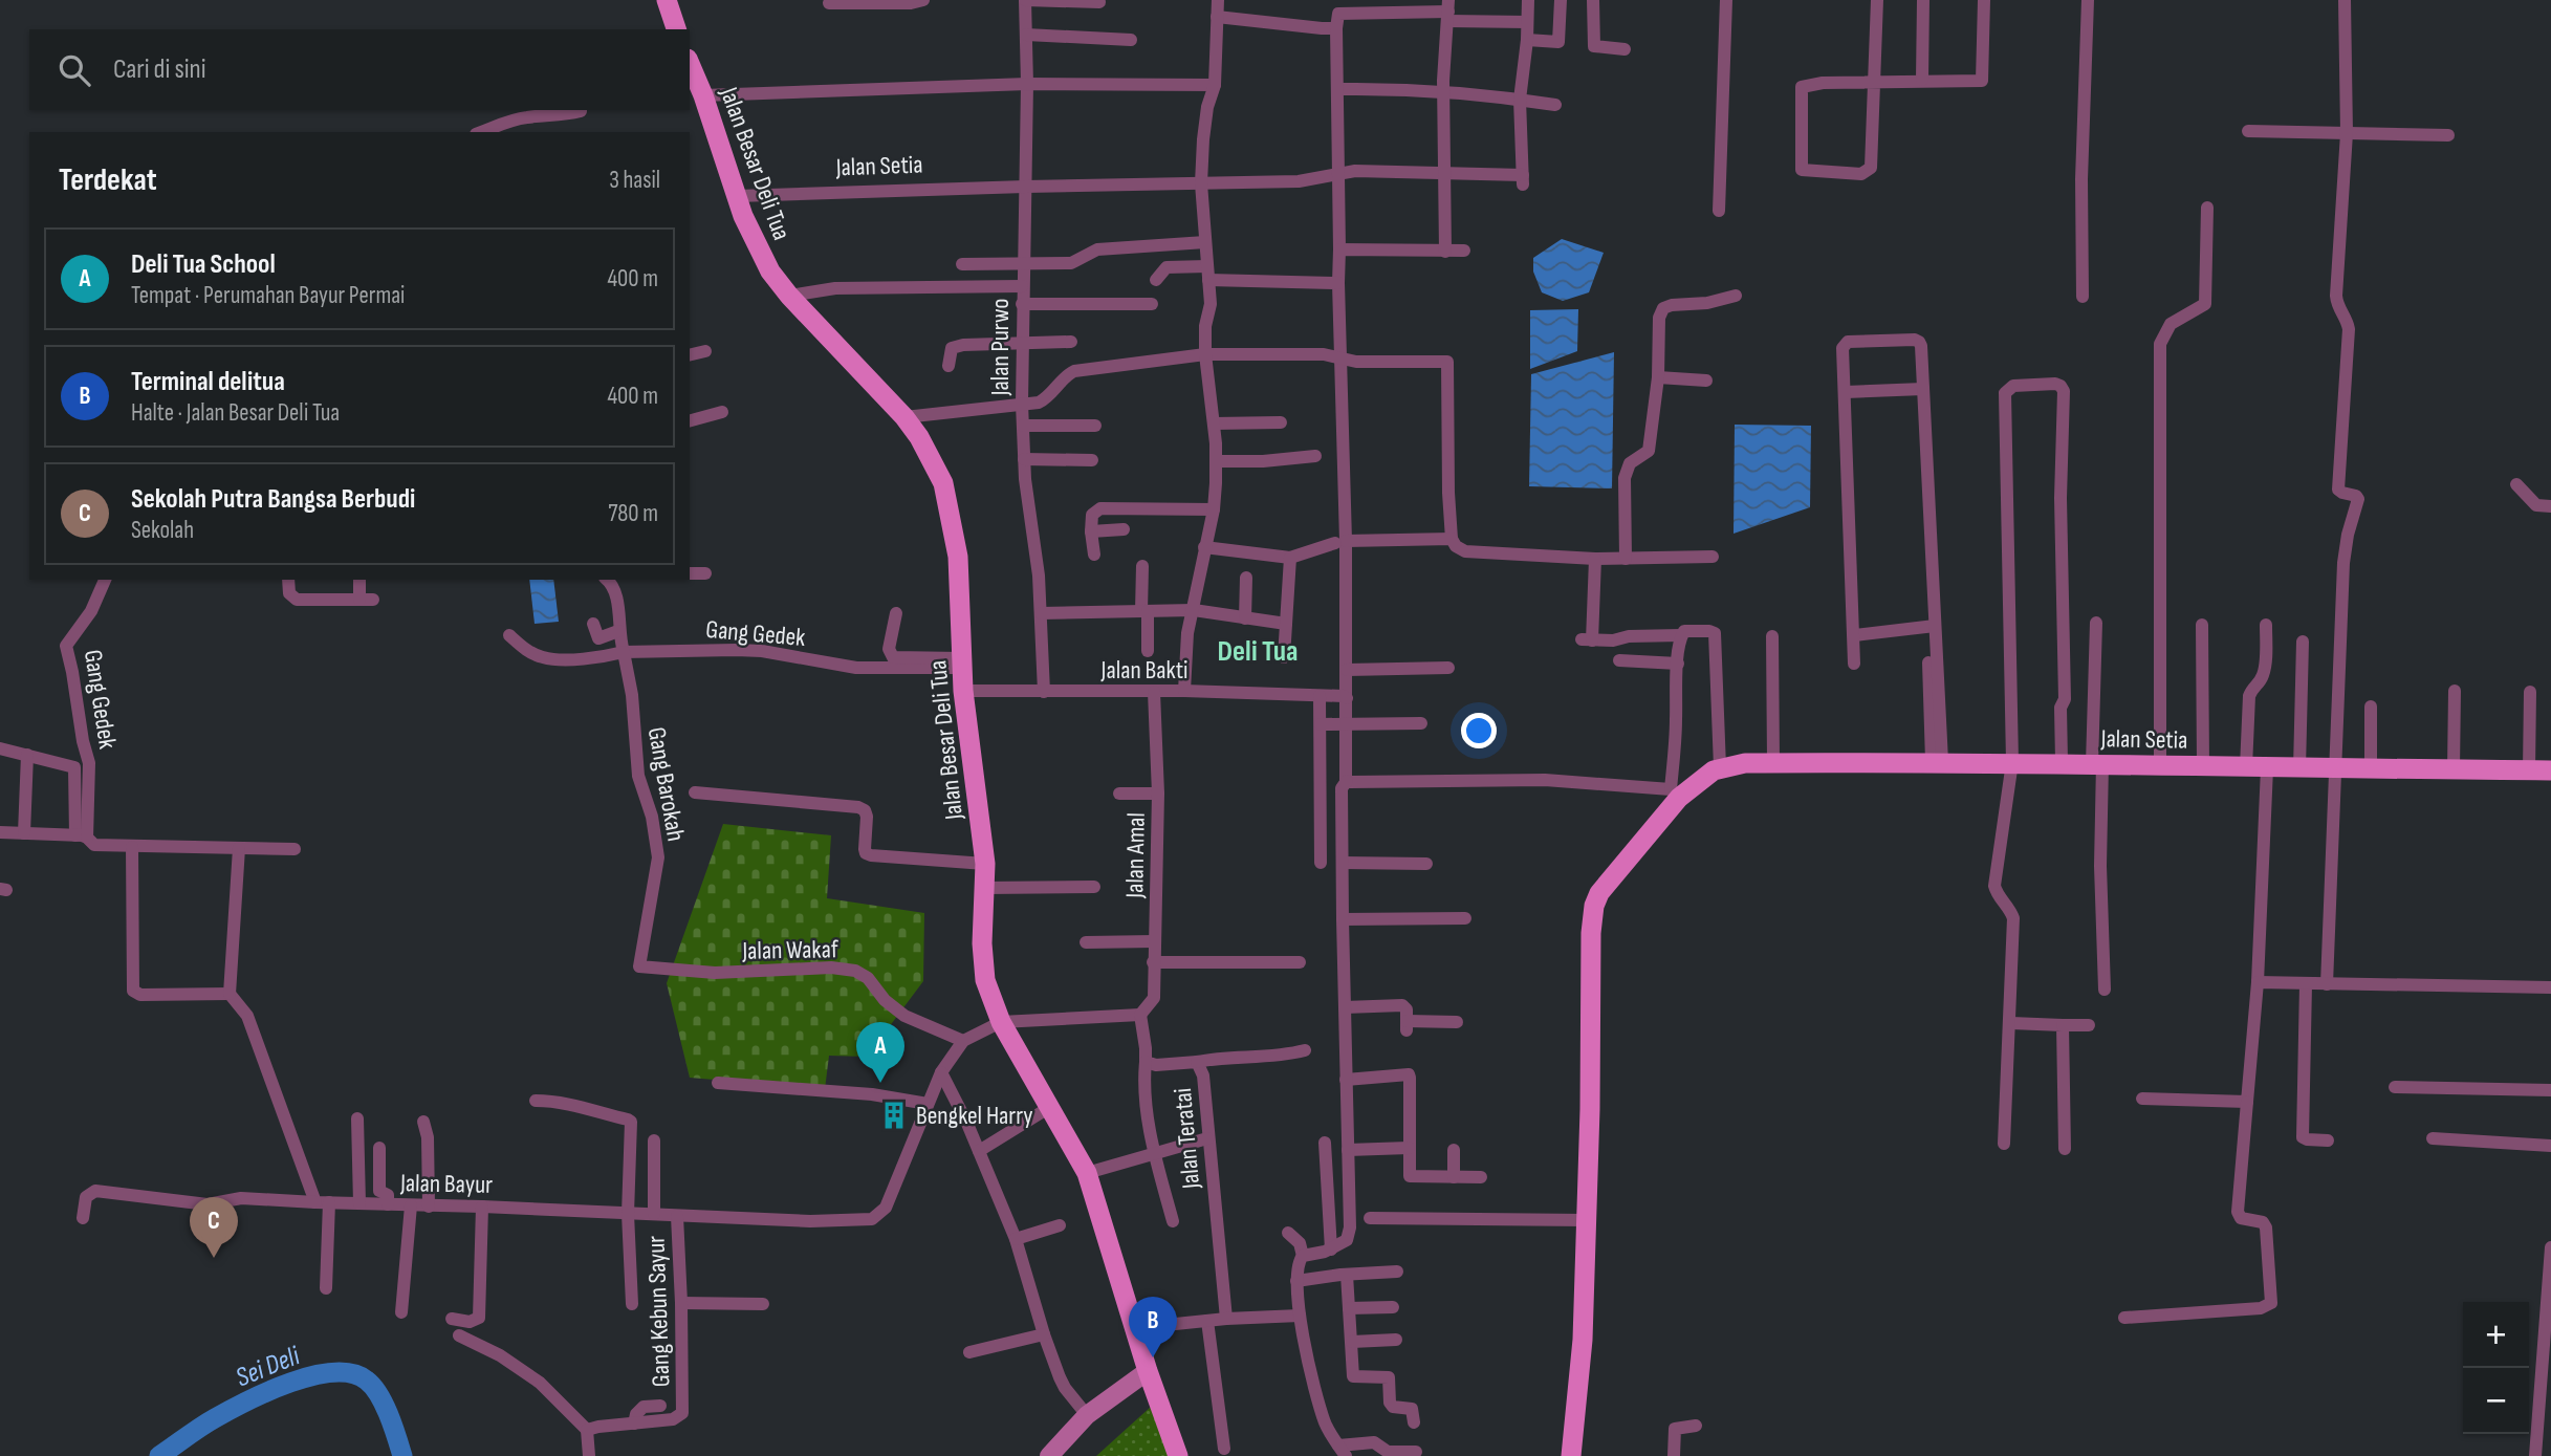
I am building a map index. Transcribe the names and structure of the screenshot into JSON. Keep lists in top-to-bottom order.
{
  "streets": {
    "main road": ["Jalan Besar Deli Tua", "Jalan Setia"],
    "street": [
      "Jalan Purwo",
      "Gang Gedek",
      "Jalan Bakti",
      "Gang Barokah",
      "Jalan Amal",
      "Jalan Wakaf",
      "Jalan Teratai",
      "Jalan Bayur",
      "Gang Kebun Sayur"
    ]
  },
  "crossings": [
    ["Jalan Besar Deli Tua", "Jalan Setia"],
    ["Jalan Besar Deli Tua", "Gang Gedek"],
    ["Jalan Besar Deli Tua", "Jalan Bakti"],
    ["Jalan Besar Deli Tua", "Jalan Bayur"],
    ["Jalan Setia", "Jalan Purwo"],
    ["Jalan Purwo", "Jalan Bakti"],
    ["Gang Gedek", "Gang Barokah"],
    ["Jalan Bakti", "Jalan Amal"],
    ["Gang Barokah", "Jalan Wakaf"],
    ["Jalan Amal", "Jalan Teratai"],
    ["Jalan Wakaf", "Jalan Bayur"],
    ["Jalan Bayur", "Gang Kebun Sayur"]
  ],
  "districts": ["Deli Tua"],
  "water": ["Sei Deli"],
  "places": {
    "building": ["Bengkel Harry"]
  },
  "page": {
    "search": "Cari di sini",
    "heading": ["Terdekat", "3 hasil"],
    "list": [
      {
        "mark": "A",
        "name": "Deli Tua School",
        "note": "Tempat · Perumahan Bayur Permai",
        "value": "400 m"
      },
      {
        "mark": "B",
        "name": "Terminal delitua",
        "note": "Halte · Jalan Besar Deli Tua",
        "value": "400 m"
      },
      {
        "mark": "C",
        "name": "Sekolah Putra Bangsa Berbudi",
        "note": "Sekolah",
        "value": "780 m"
      }
    ],
    "pins": ["A", "C", "B"],
    "map_buttons": ["+", "−"]
  }
}
